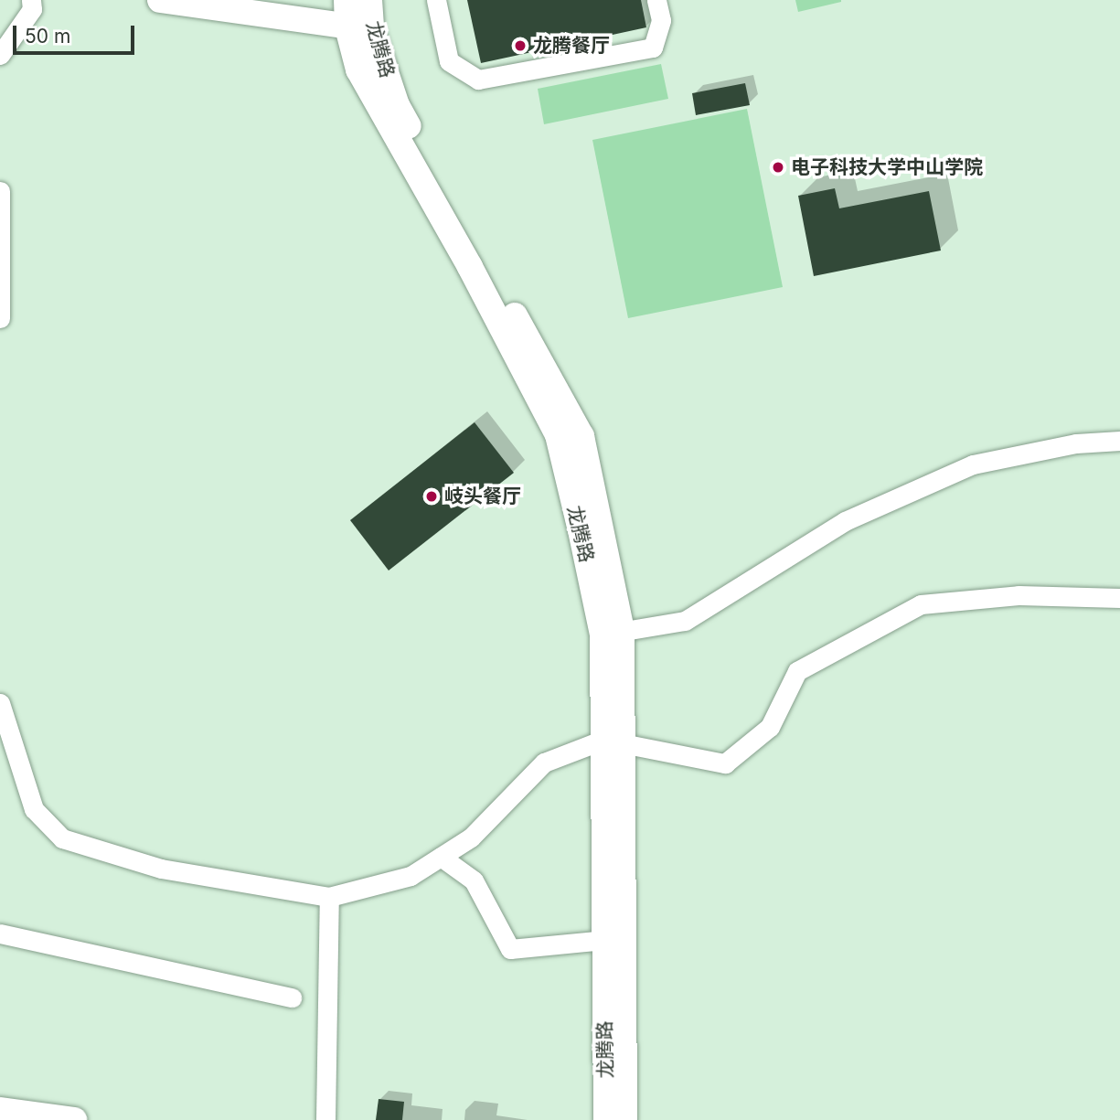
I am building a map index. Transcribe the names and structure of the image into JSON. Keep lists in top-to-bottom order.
{
  "streets": {
    "street": ["龙腾路"]
  },
  "places": ["龙腾餐厅", "电子科技大学中山学院", "岐头餐厅"],
  "scale_bar": "50 m"
}
